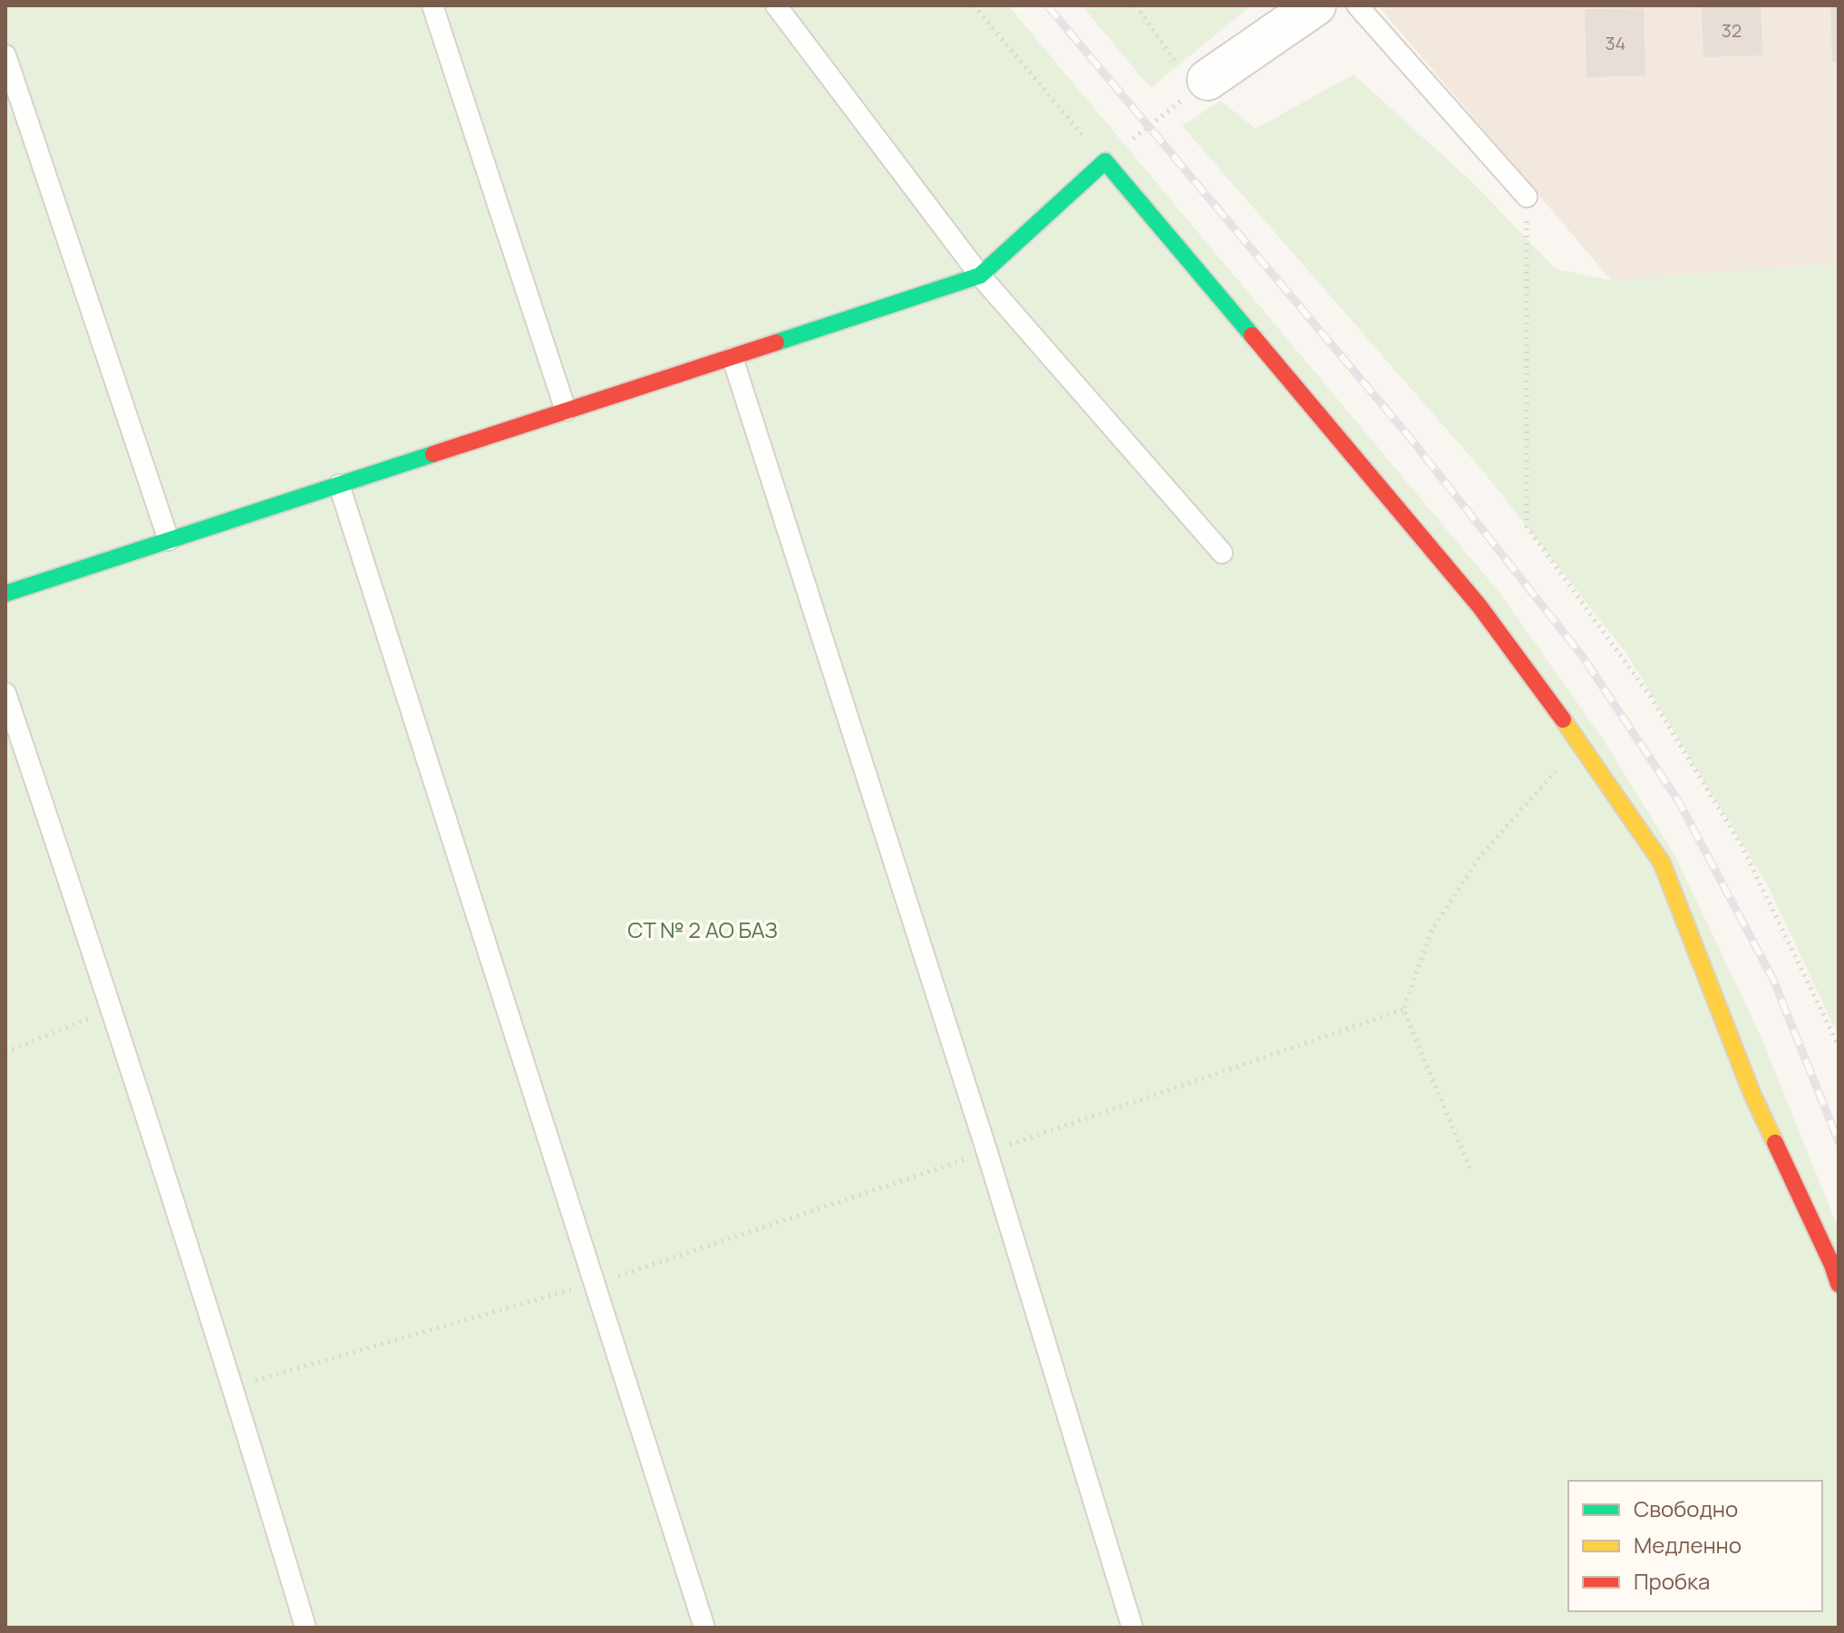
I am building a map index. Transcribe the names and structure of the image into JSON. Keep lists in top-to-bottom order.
{
  "parks": ["СТ № 2 АО БАЗ"],
  "house_numbers": ["32", "34"],
  "legend": ["Свободно", "Медленно", "Пробка"]
}
